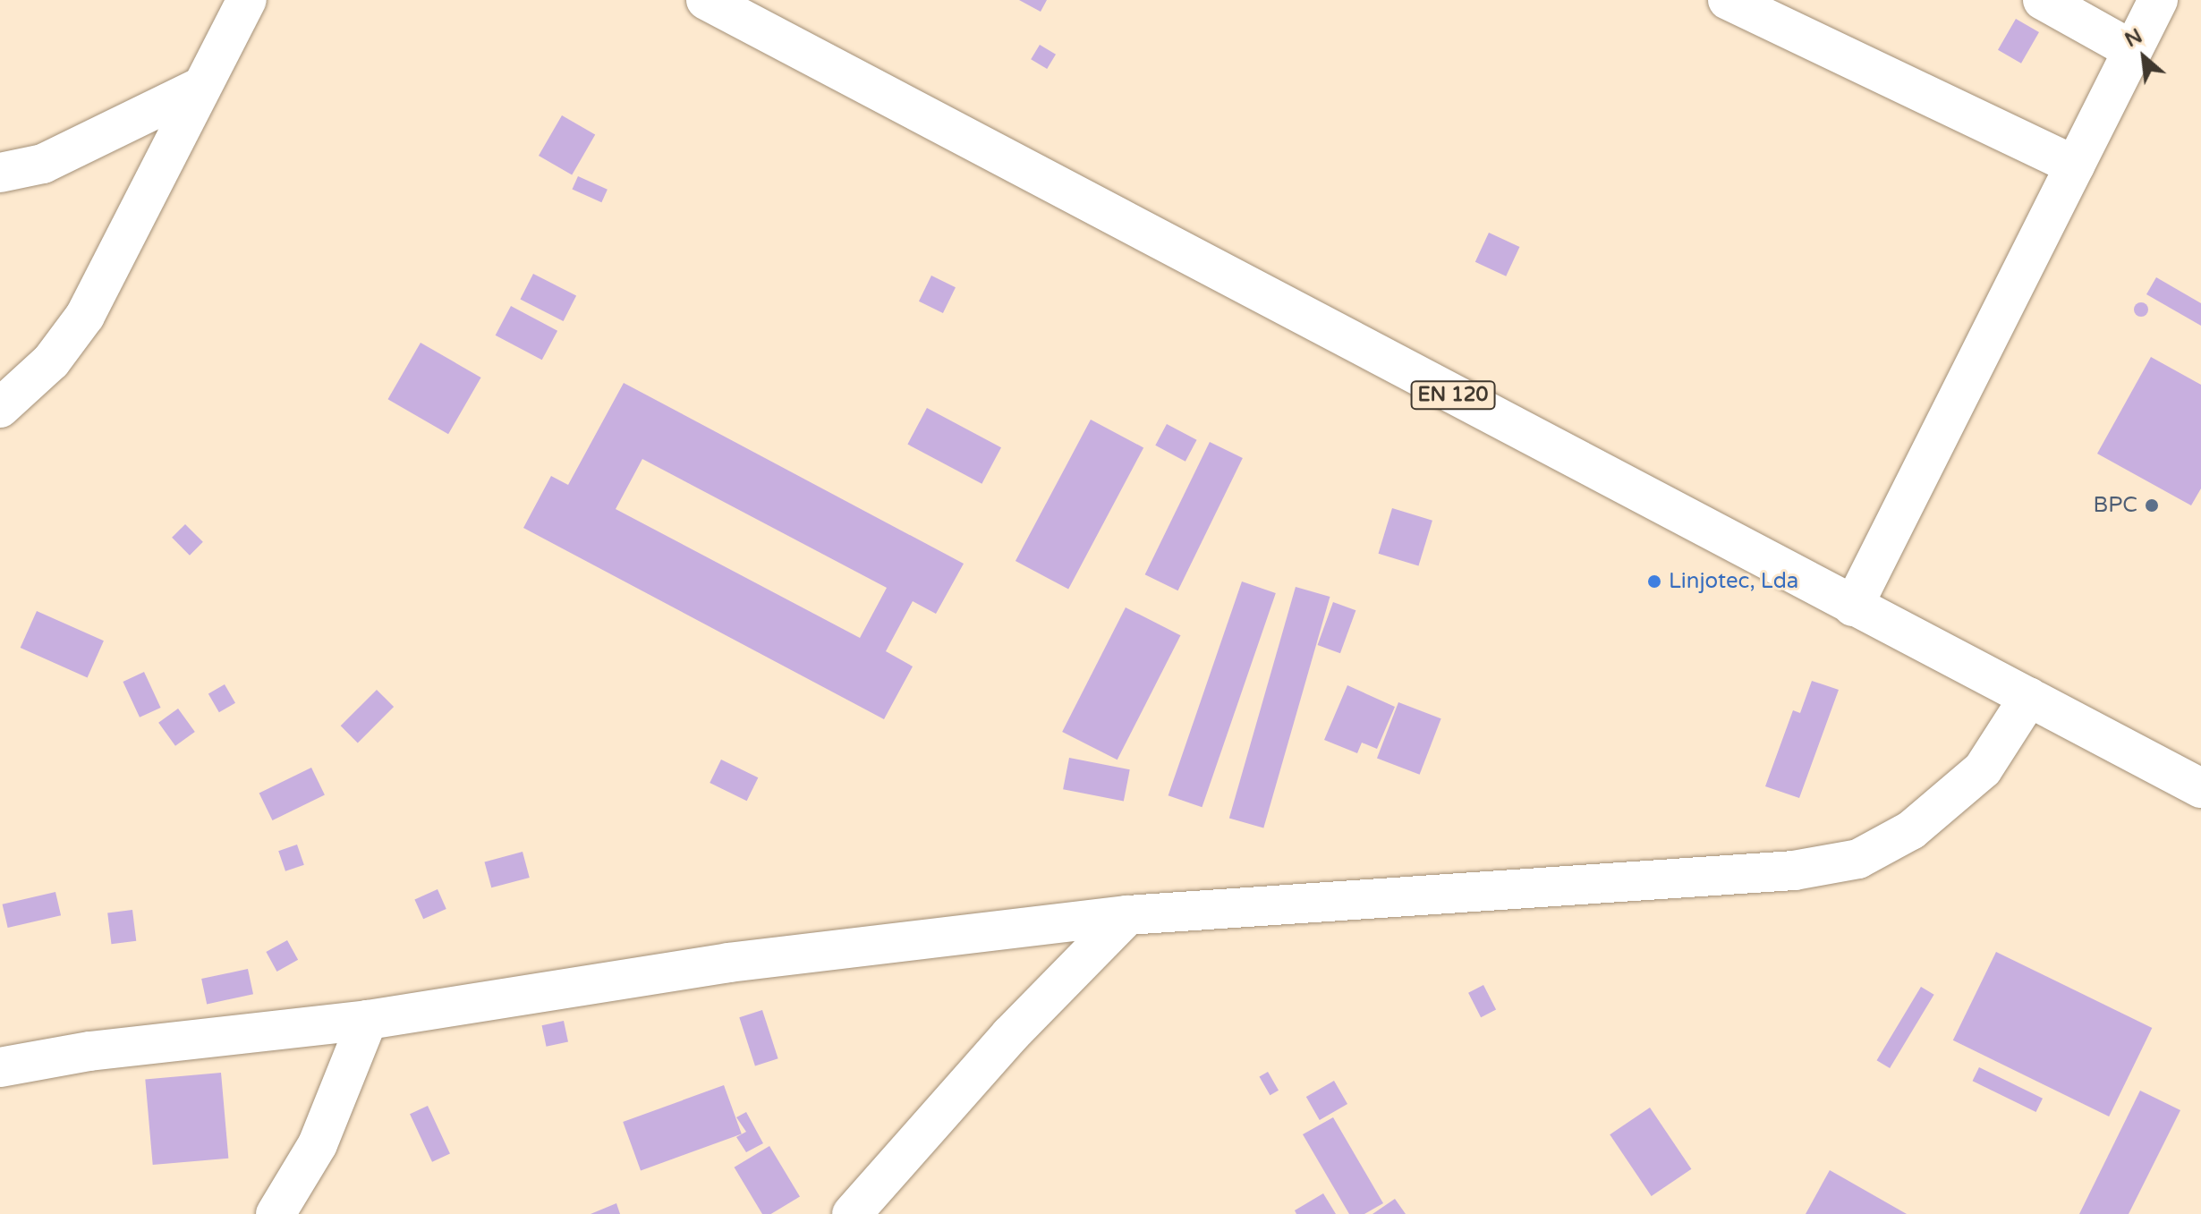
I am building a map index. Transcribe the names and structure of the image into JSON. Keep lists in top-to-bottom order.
{
  "streets": {
    "street": ["EN 120"]
  },
  "places": ["BPC", "Linjotec, Lda"],
  "north": "top left"
}
